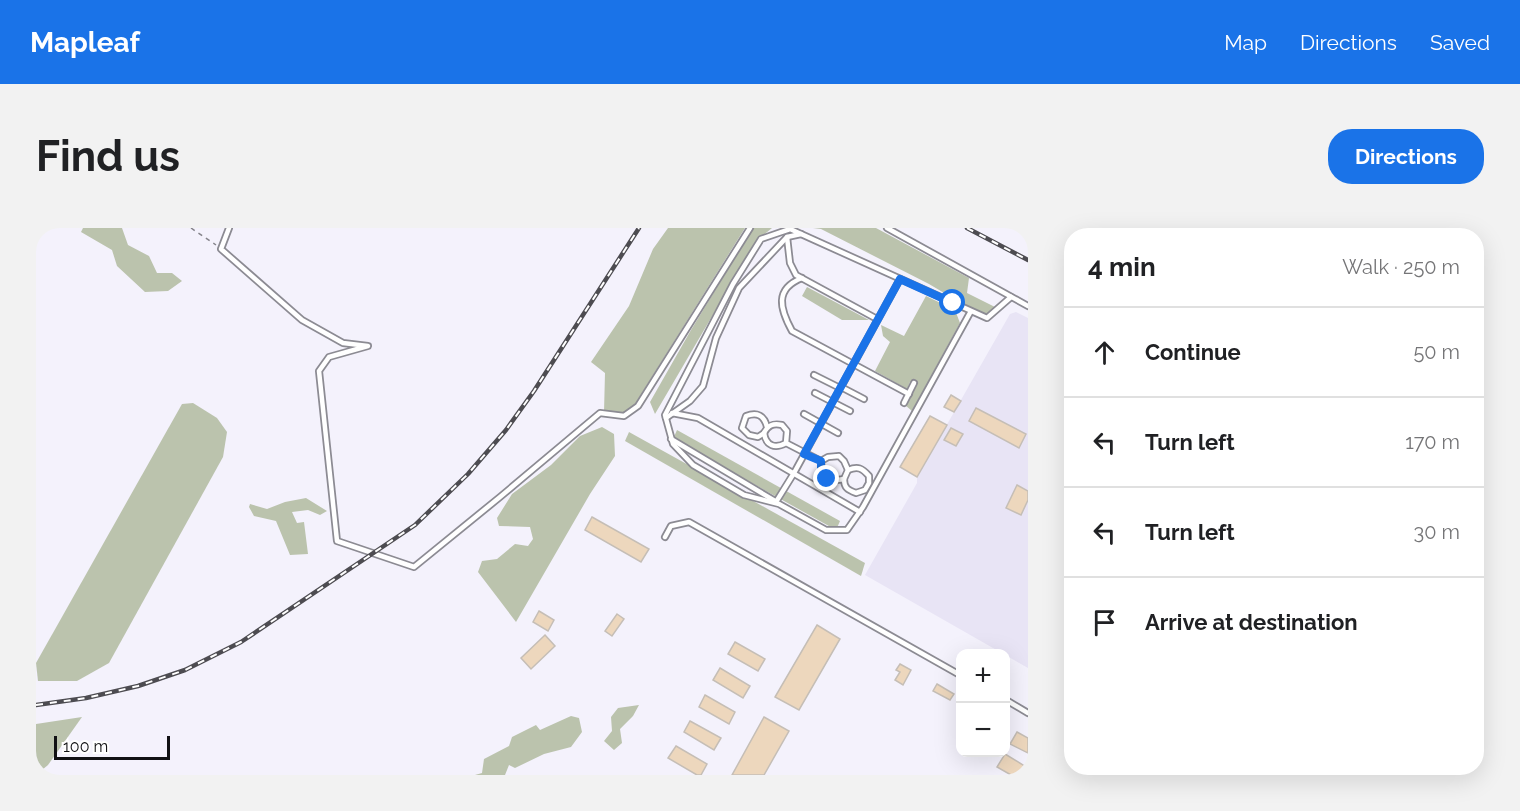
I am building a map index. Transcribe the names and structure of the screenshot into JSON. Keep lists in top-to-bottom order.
{
  "scale_bar": "100 m",
  "page": {
    "header": "Mapleaf",
    "nav": ["Map", "Directions", "Saved"],
    "buttons": "Directions",
    "title": "Find us",
    "heading": ["4 min", "Walk · 250 m"],
    "list": [
      ["Continue", "50 m"],
      ["Turn left", "170 m"],
      ["Turn left", "30 m"],
      "Arrive at destination"
    ],
    "map_buttons": ["+", "−"],
    "scale": "100 m"
  }
}
